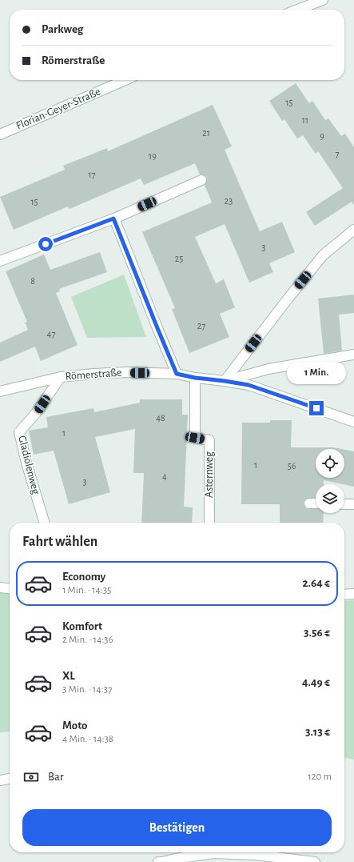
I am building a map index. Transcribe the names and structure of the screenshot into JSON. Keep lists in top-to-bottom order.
{
  "streets": {
    "street": [
      "Florian-Geyer-Straße",
      "Römerstraße",
      "Gladiolenweg",
      "Asternweg"
    ]
  },
  "crossings": [
    ["Römerstraße", "Gladiolenweg"],
    ["Römerstraße", "Asternweg"]
  ],
  "house_numbers": [
    "15",
    "11",
    "21",
    "9",
    "7",
    "19",
    "17",
    "23",
    "15",
    "3",
    "25",
    "8",
    "27",
    "47",
    "48",
    "1",
    "1",
    "56",
    "4",
    "3"
  ],
  "page": {
    "banner": ["Parkweg", "Römerstraße"],
    "bubble": "1 Min.",
    "heading": "Fahrt wählen",
    "list": [
      {
        "name": "Economy",
        "note": "1 Min. · 14:35",
        "value": "2.64 €"
      },
      {
        "name": "Komfort",
        "note": "2 Min. · 14:36",
        "value": "3.56 €"
      },
      {
        "name": "XL",
        "note": "3 Min. · 14:37",
        "value": "4.49 €"
      },
      {
        "name": "Moto",
        "note": "4 Min. · 14:38",
        "value": "3.13 €"
      }
    ],
    "pay": ["Bar", "120 m"],
    "buttons": "Bestätigen"
  }
}
